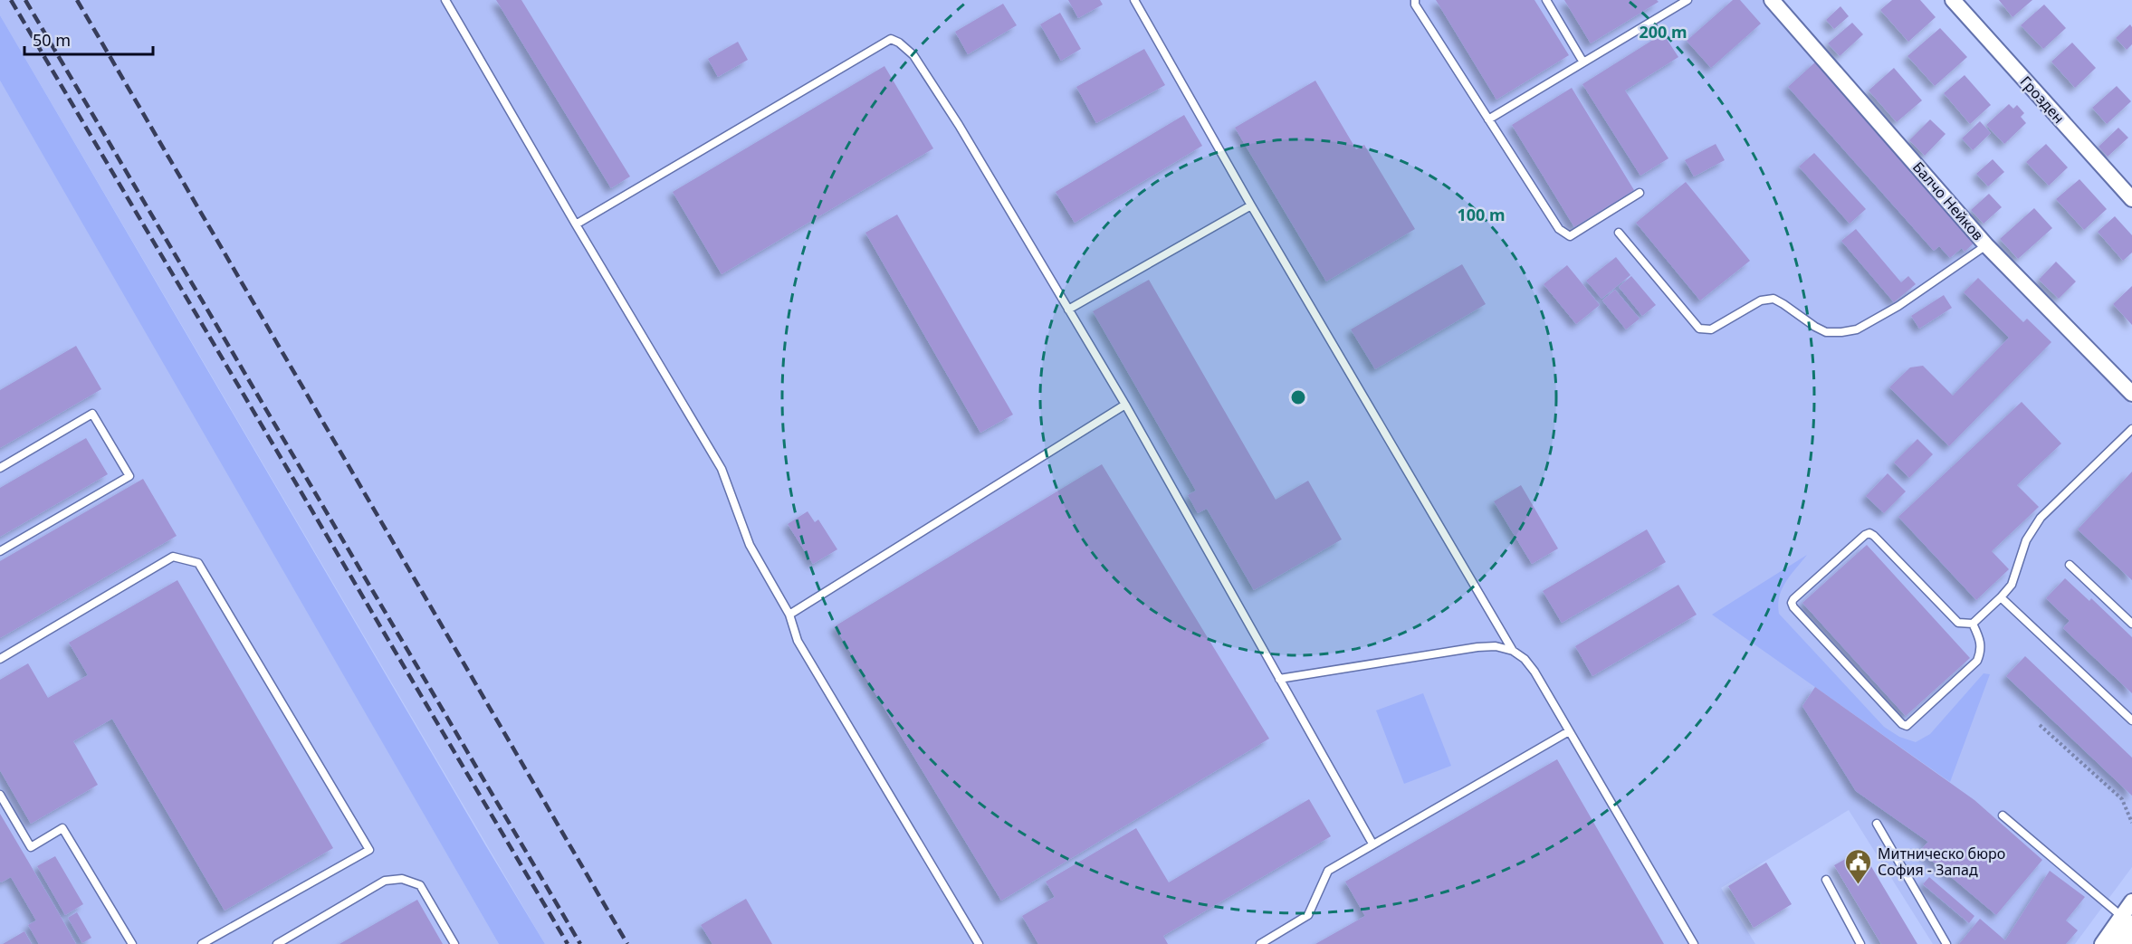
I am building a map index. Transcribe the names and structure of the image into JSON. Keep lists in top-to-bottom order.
{
  "streets": {
    "street": ["Грозден", "Балчо Нейков"]
  },
  "places": {
    "public building": ["Митническо бюро София - Запад"]
  },
  "scale_bar": "50 m",
  "rings": ["200 m", "100 m"]
}
